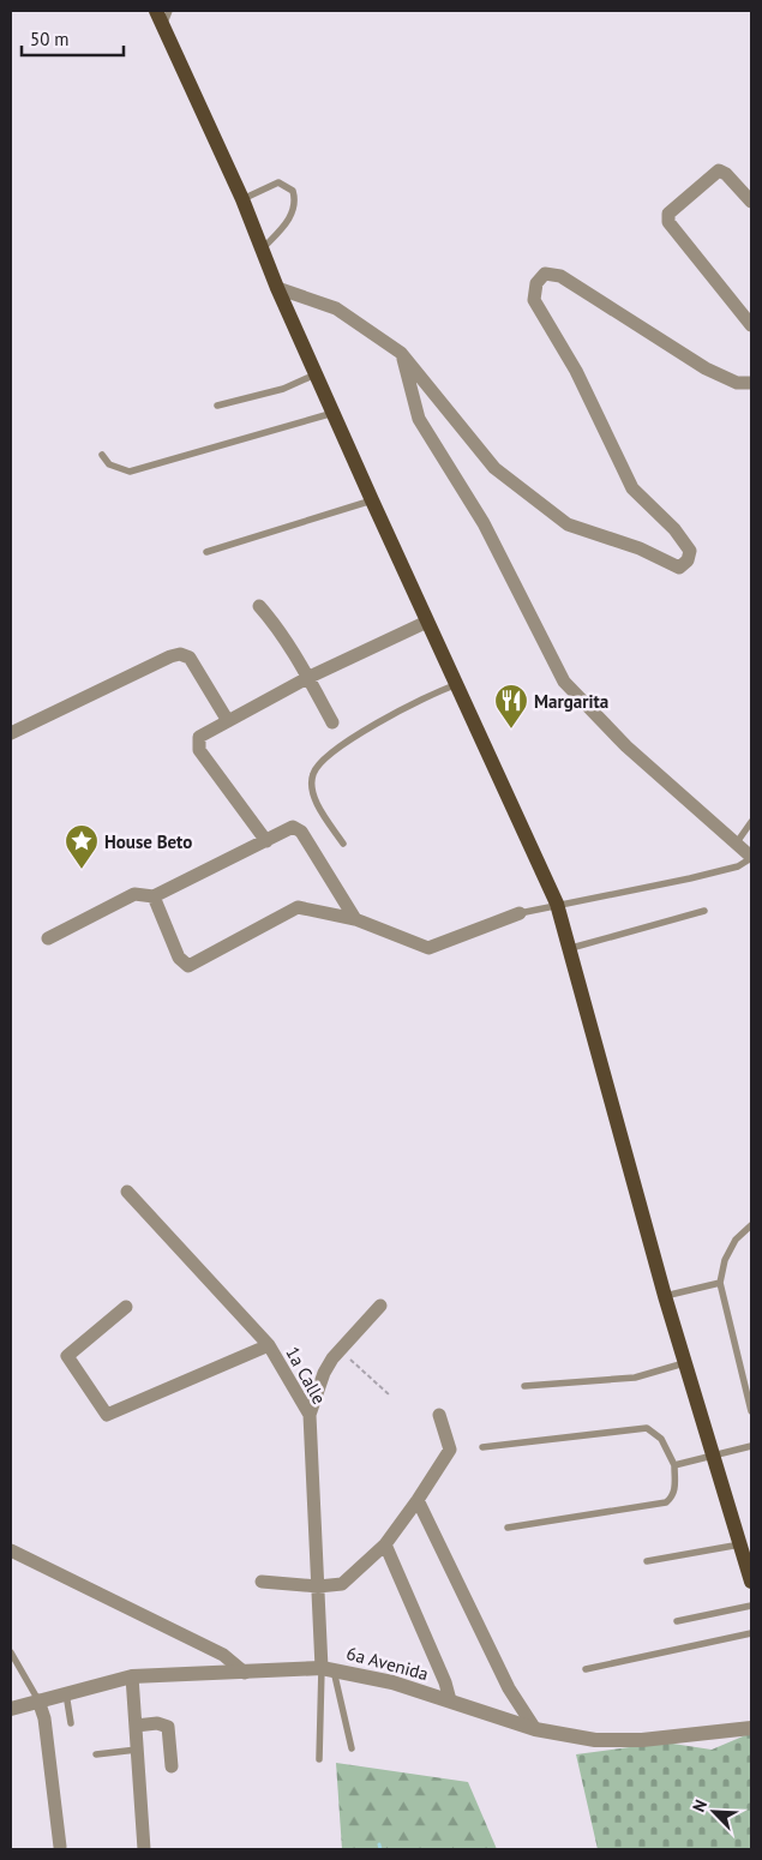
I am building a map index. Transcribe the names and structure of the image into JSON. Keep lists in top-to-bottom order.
{
  "streets": {
    "street": ["1a Calle", "6a Avenida"]
  },
  "crossings": [
    ["1a Calle", "6a Avenida"]
  ],
  "places": {
    "restaurant": ["Margarita"],
    "place": ["House Beto"]
  },
  "scale_bar": "50 m",
  "north": "top left"
}
